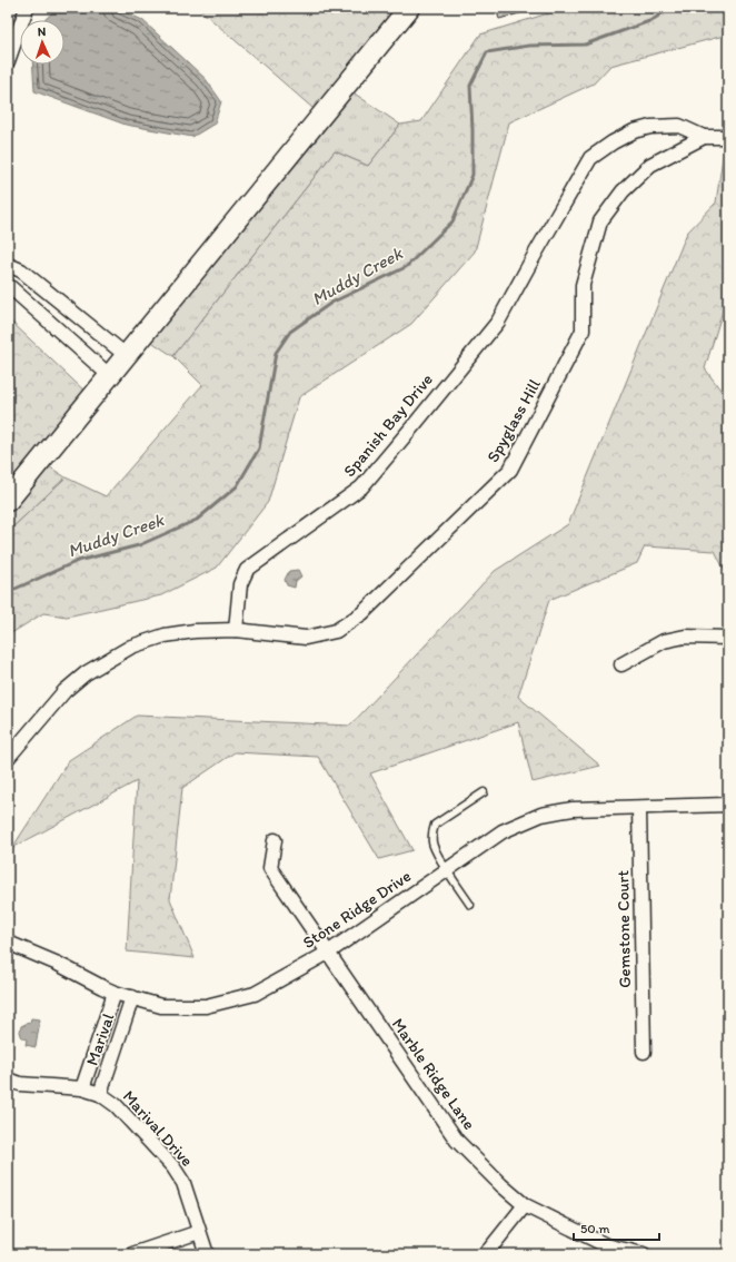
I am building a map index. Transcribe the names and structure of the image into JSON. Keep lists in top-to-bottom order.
{
  "streets": {
    "street": [
      "Spyglass Hill",
      "Spanish Bay Drive",
      "Stone Ridge Drive",
      "Gemstone Court",
      "Marival",
      "Marble Ridge Lane",
      "Marival Drive"
    ]
  },
  "crossings": [
    ["Spyglass Hill", "Spanish Bay Drive"],
    ["Stone Ridge Drive", "Gemstone Court"],
    ["Stone Ridge Drive", "Marival"],
    ["Stone Ridge Drive", "Marble Ridge Lane"],
    ["Marival", "Marival Drive"]
  ],
  "water": ["Muddy Creek"],
  "scale_bar": "50 m",
  "north": "top"
}
